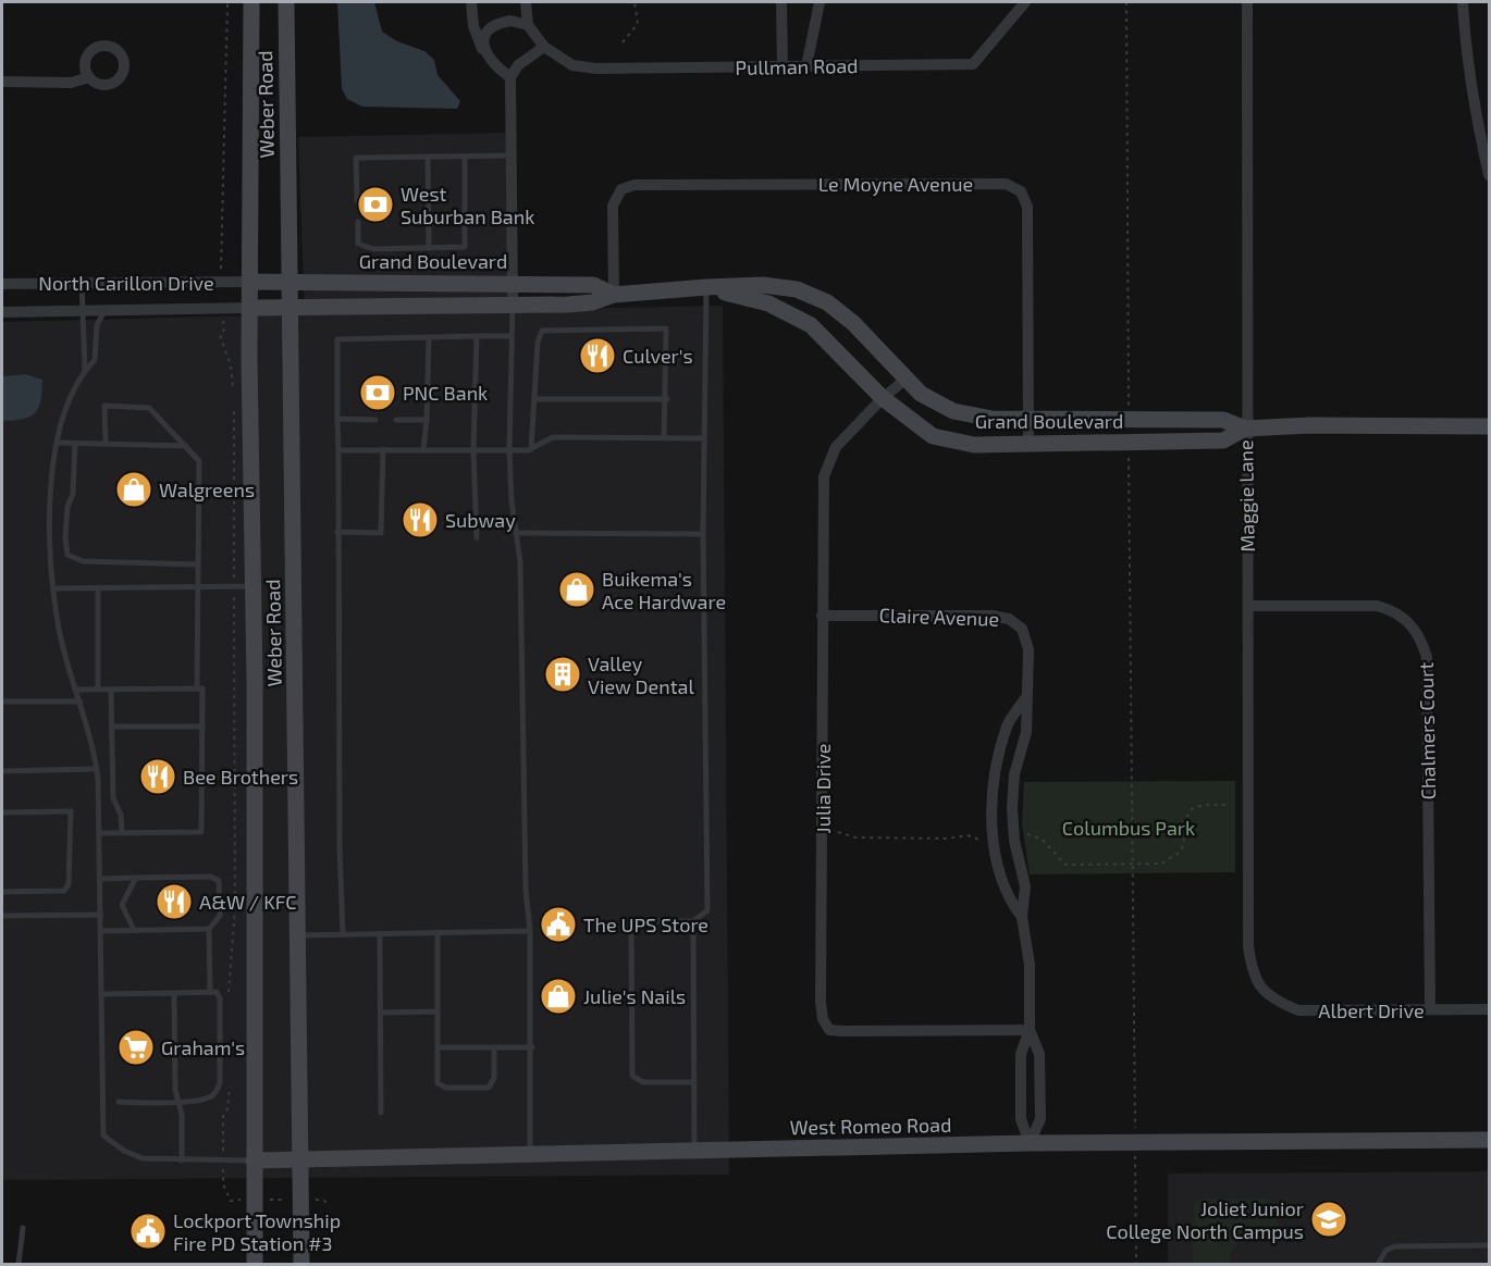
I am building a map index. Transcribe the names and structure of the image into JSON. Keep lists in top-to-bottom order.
{
  "streets": {
    "main road": ["Weber Road", "Grand Boulevard", "West Romeo Road"],
    "street": [
      "Pullman Road",
      "Le Moyne Avenue",
      "North Carillon Drive",
      "Maggie Lane",
      "Claire Avenue",
      "Chalmers Court",
      "Julia Drive",
      "Albert Drive"
    ]
  },
  "crossings": [
    ["Weber Road", "Grand Boulevard"],
    ["Weber Road", "North Carillon Drive"],
    ["Weber Road", "West Romeo Road"],
    ["Le Moyne Avenue", "Grand Boulevard"],
    ["Grand Boulevard", "North Carillon Drive"],
    ["Grand Boulevard", "Maggie Lane"],
    ["Grand Boulevard", "Julia Drive"],
    ["Maggie Lane", "Chalmers Court"],
    ["Maggie Lane", "Albert Drive"],
    ["Claire Avenue", "Julia Drive"],
    ["Claire Avenue", "West Romeo Road"],
    ["Chalmers Court", "Albert Drive"]
  ],
  "parks": ["Columbus Park"],
  "places": {
    "bank": ["West Suburban Bank", "PNC Bank"],
    "restaurant": [
      "Culver's",
      "Subway",
      "Bee Brothers",
      "A&W / KFC"
    ],
    "shop": ["Walgreens", "Buikema's Ace Hardware", "Julie's Nails"],
    "building": ["Valley View Dental"],
    "public building": ["The UPS Store", "Lockport Township Fire PD Station #3"],
    "supermarket": ["Graham's"],
    "school or university": ["Joliet Junior College North Campus"]
  }
}
